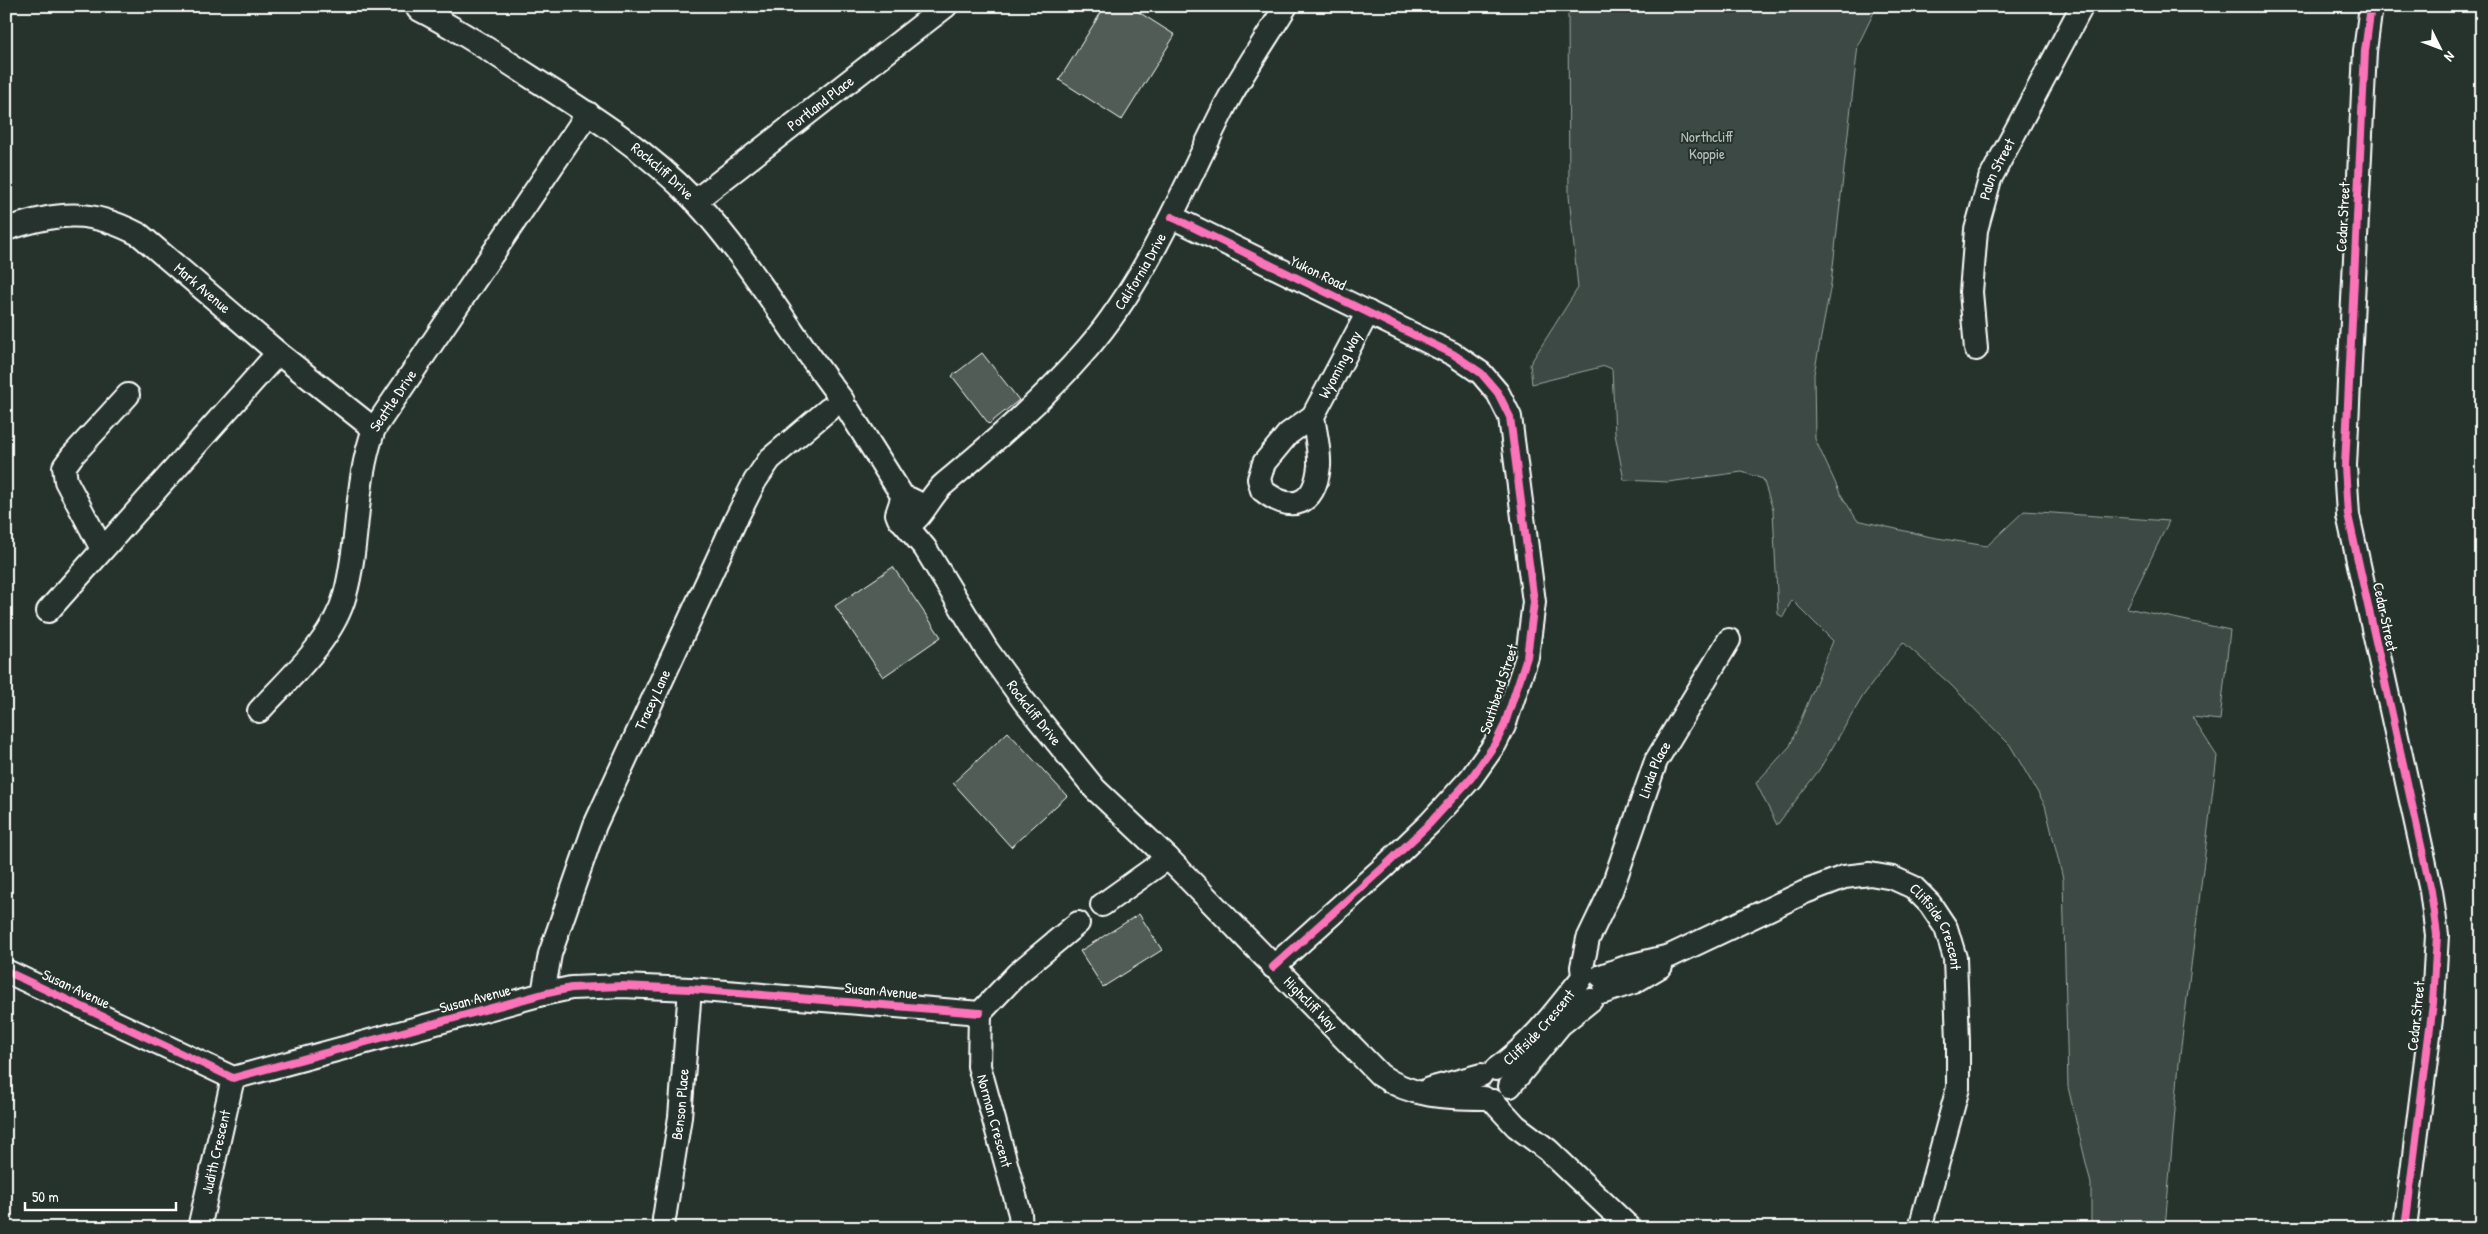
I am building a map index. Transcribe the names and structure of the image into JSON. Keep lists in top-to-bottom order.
{
  "streets": {
    "street": [
      "Portland Place",
      "Palm Street",
      "Rockcliff Drive",
      "Cedar Street",
      "California Drive",
      "Yukon Road",
      "Mark Avenue",
      "Wyoming Way",
      "Seattle Drive",
      "Southbend Street",
      "Tracey Lane",
      "Linda Place",
      "Cliffside Crescent",
      "Susan Avenue",
      "Highcliff Way",
      "Benson Place",
      "Norman Crescent",
      "Judith Crescent"
    ]
  },
  "crossings": [
    ["Portland Place", "Rockcliff Drive"],
    ["Rockcliff Drive", "California Drive"],
    ["Rockcliff Drive", "Seattle Drive"],
    ["Rockcliff Drive", "Tracey Lane"],
    ["Rockcliff Drive", "Highcliff Way"],
    ["California Drive", "Yukon Road"],
    ["Yukon Road", "Wyoming Way"],
    ["Yukon Road", "Southbend Street"],
    ["Mark Avenue", "Seattle Drive"],
    ["Southbend Street", "Highcliff Way"],
    ["Tracey Lane", "Susan Avenue"],
    ["Linda Place", "Cliffside Crescent"],
    ["Cliffside Crescent", "Highcliff Way"],
    ["Susan Avenue", "Benson Place"],
    ["Susan Avenue", "Norman Crescent"],
    ["Susan Avenue", "Judith Crescent"]
  ],
  "parks": ["Northcliff Koppie"],
  "scale_bar": "50 m",
  "north": "bottom right"
}
